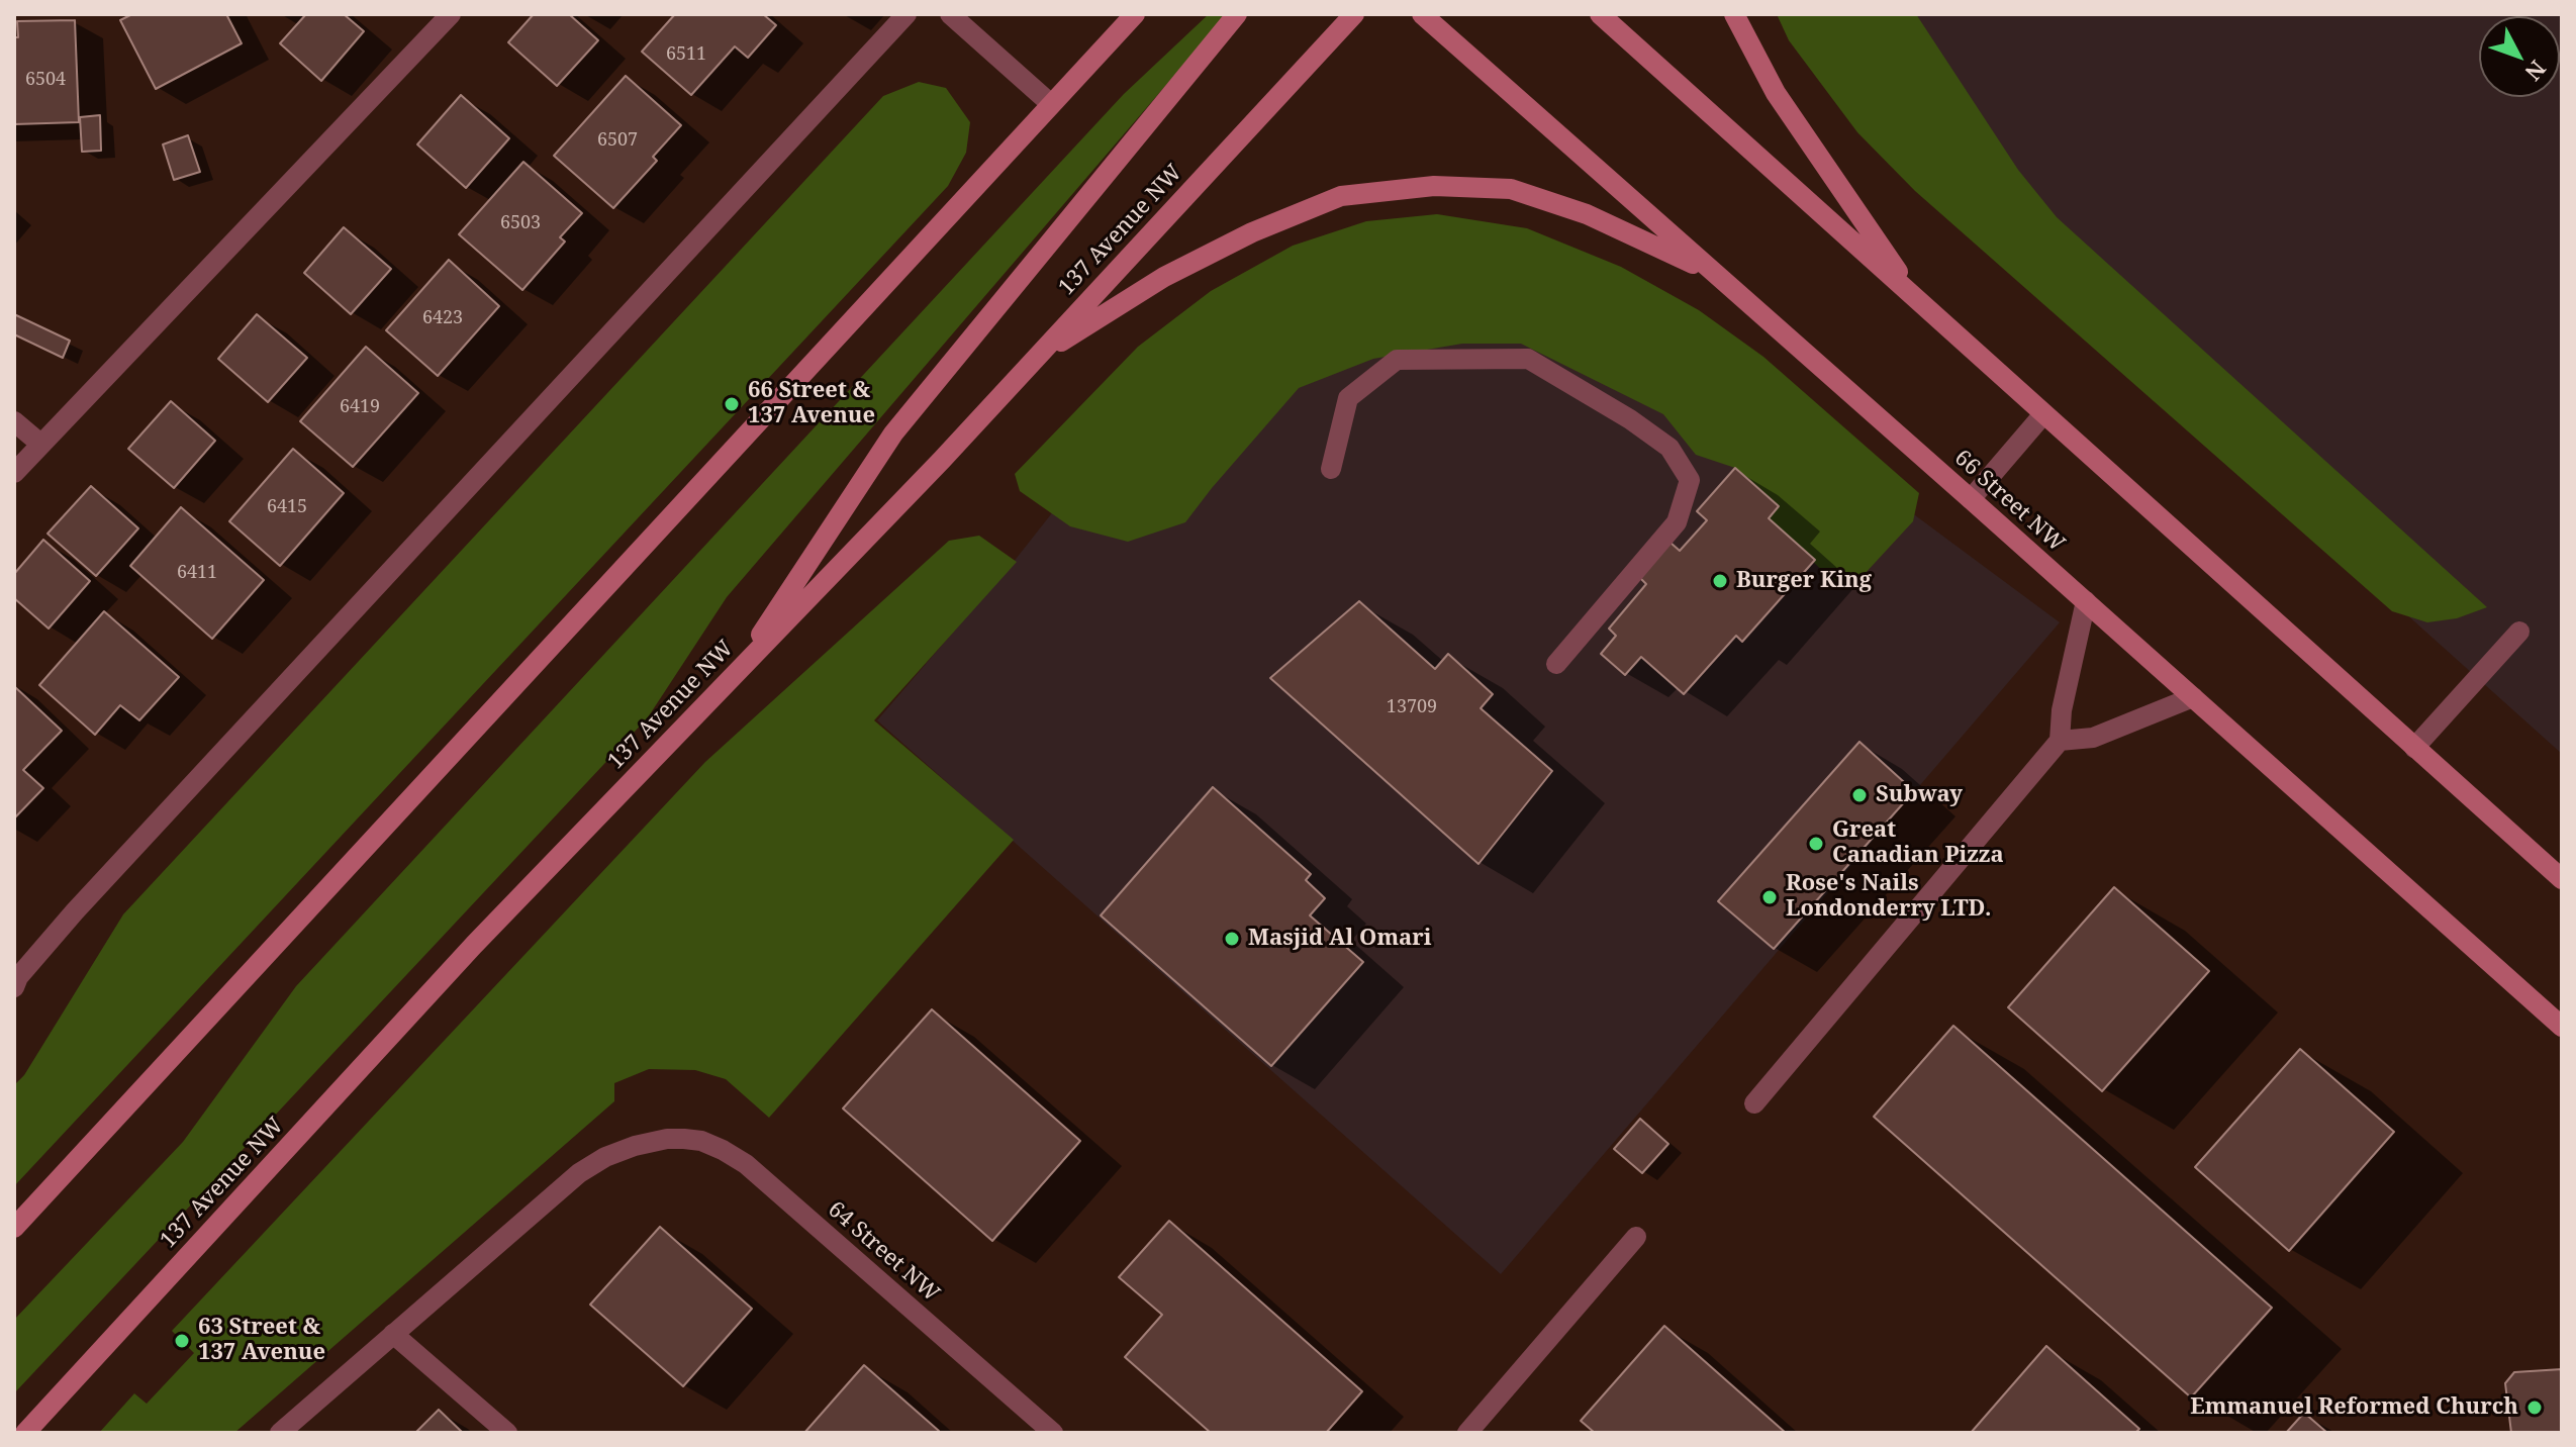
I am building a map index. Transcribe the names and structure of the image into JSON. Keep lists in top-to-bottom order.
{
  "streets": {
    "main road": ["137 Avenue NW", "66 Street NW"],
    "street": ["64 Street NW"]
  },
  "places": [
    "66 Street & 137 Avenue",
    "Burger King",
    "Subway",
    "Great Canadian Pizza",
    "Rose's Nails Londonderry LTD.",
    "Masjid Al Omari",
    "63 Street & 137 Avenue",
    "Emmanuel Reformed Church"
  ],
  "house_numbers": [
    "6511",
    "6504",
    "6507",
    "6503",
    "6423",
    "6419",
    "6415",
    "6411",
    "13709"
  ],
  "north": "bottom right"
}
